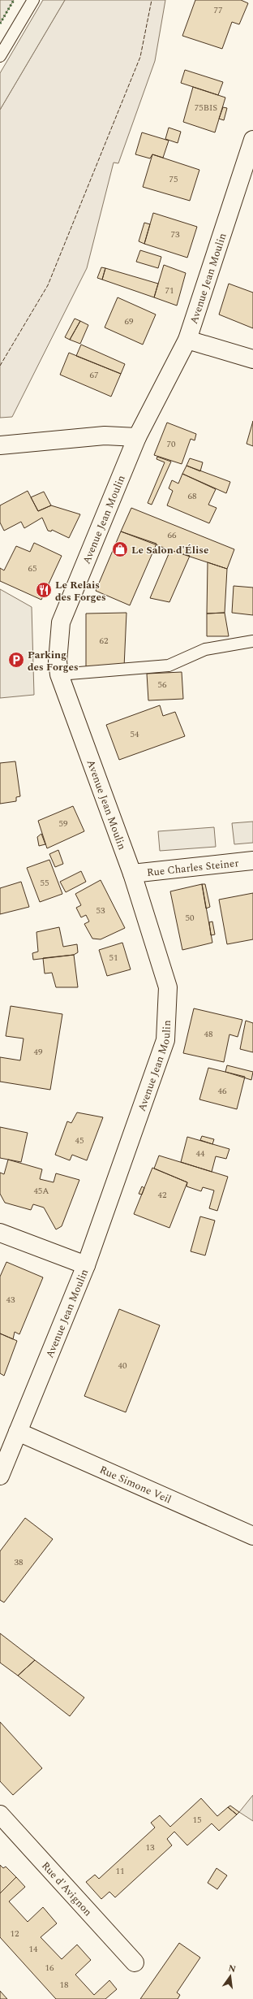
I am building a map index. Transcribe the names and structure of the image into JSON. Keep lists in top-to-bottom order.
{
  "streets": {
    "main road": [
      "Avenue Jean Moulin",
      "Rue Charles Steiner",
      "Rue Simone Veil",
      "Rue d'Avignon"
    ]
  },
  "crossings": [
    ["Avenue Jean Moulin", "Rue Charles Steiner"],
    ["Avenue Jean Moulin", "Rue Simone Veil"]
  ],
  "places": {
    "shop": ["Le Salon d'Élise"],
    "restaurant": ["Le Relais des Forges"],
    "parking": ["Parking des Forges"]
  },
  "house_numbers": [
    "77",
    "75BIS",
    "75",
    "73",
    "71",
    "69",
    "67",
    "70",
    "68",
    "66",
    "65",
    "62",
    "56",
    "54",
    "59",
    "55",
    "53",
    "50",
    "51",
    "48",
    "49",
    "46",
    "45",
    "44",
    "45A",
    "42",
    "43",
    "40",
    "38",
    "15",
    "13",
    "11",
    "12",
    "14",
    "16",
    "18"
  ],
  "north": "top"
}
